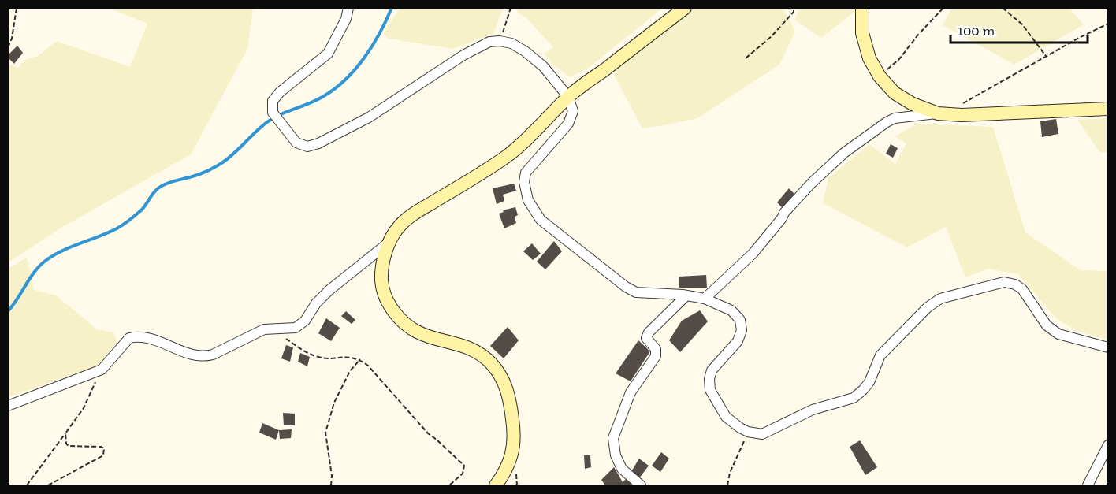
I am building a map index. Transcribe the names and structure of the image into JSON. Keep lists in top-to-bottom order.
{
  "scale_bar": "100 m"
}
